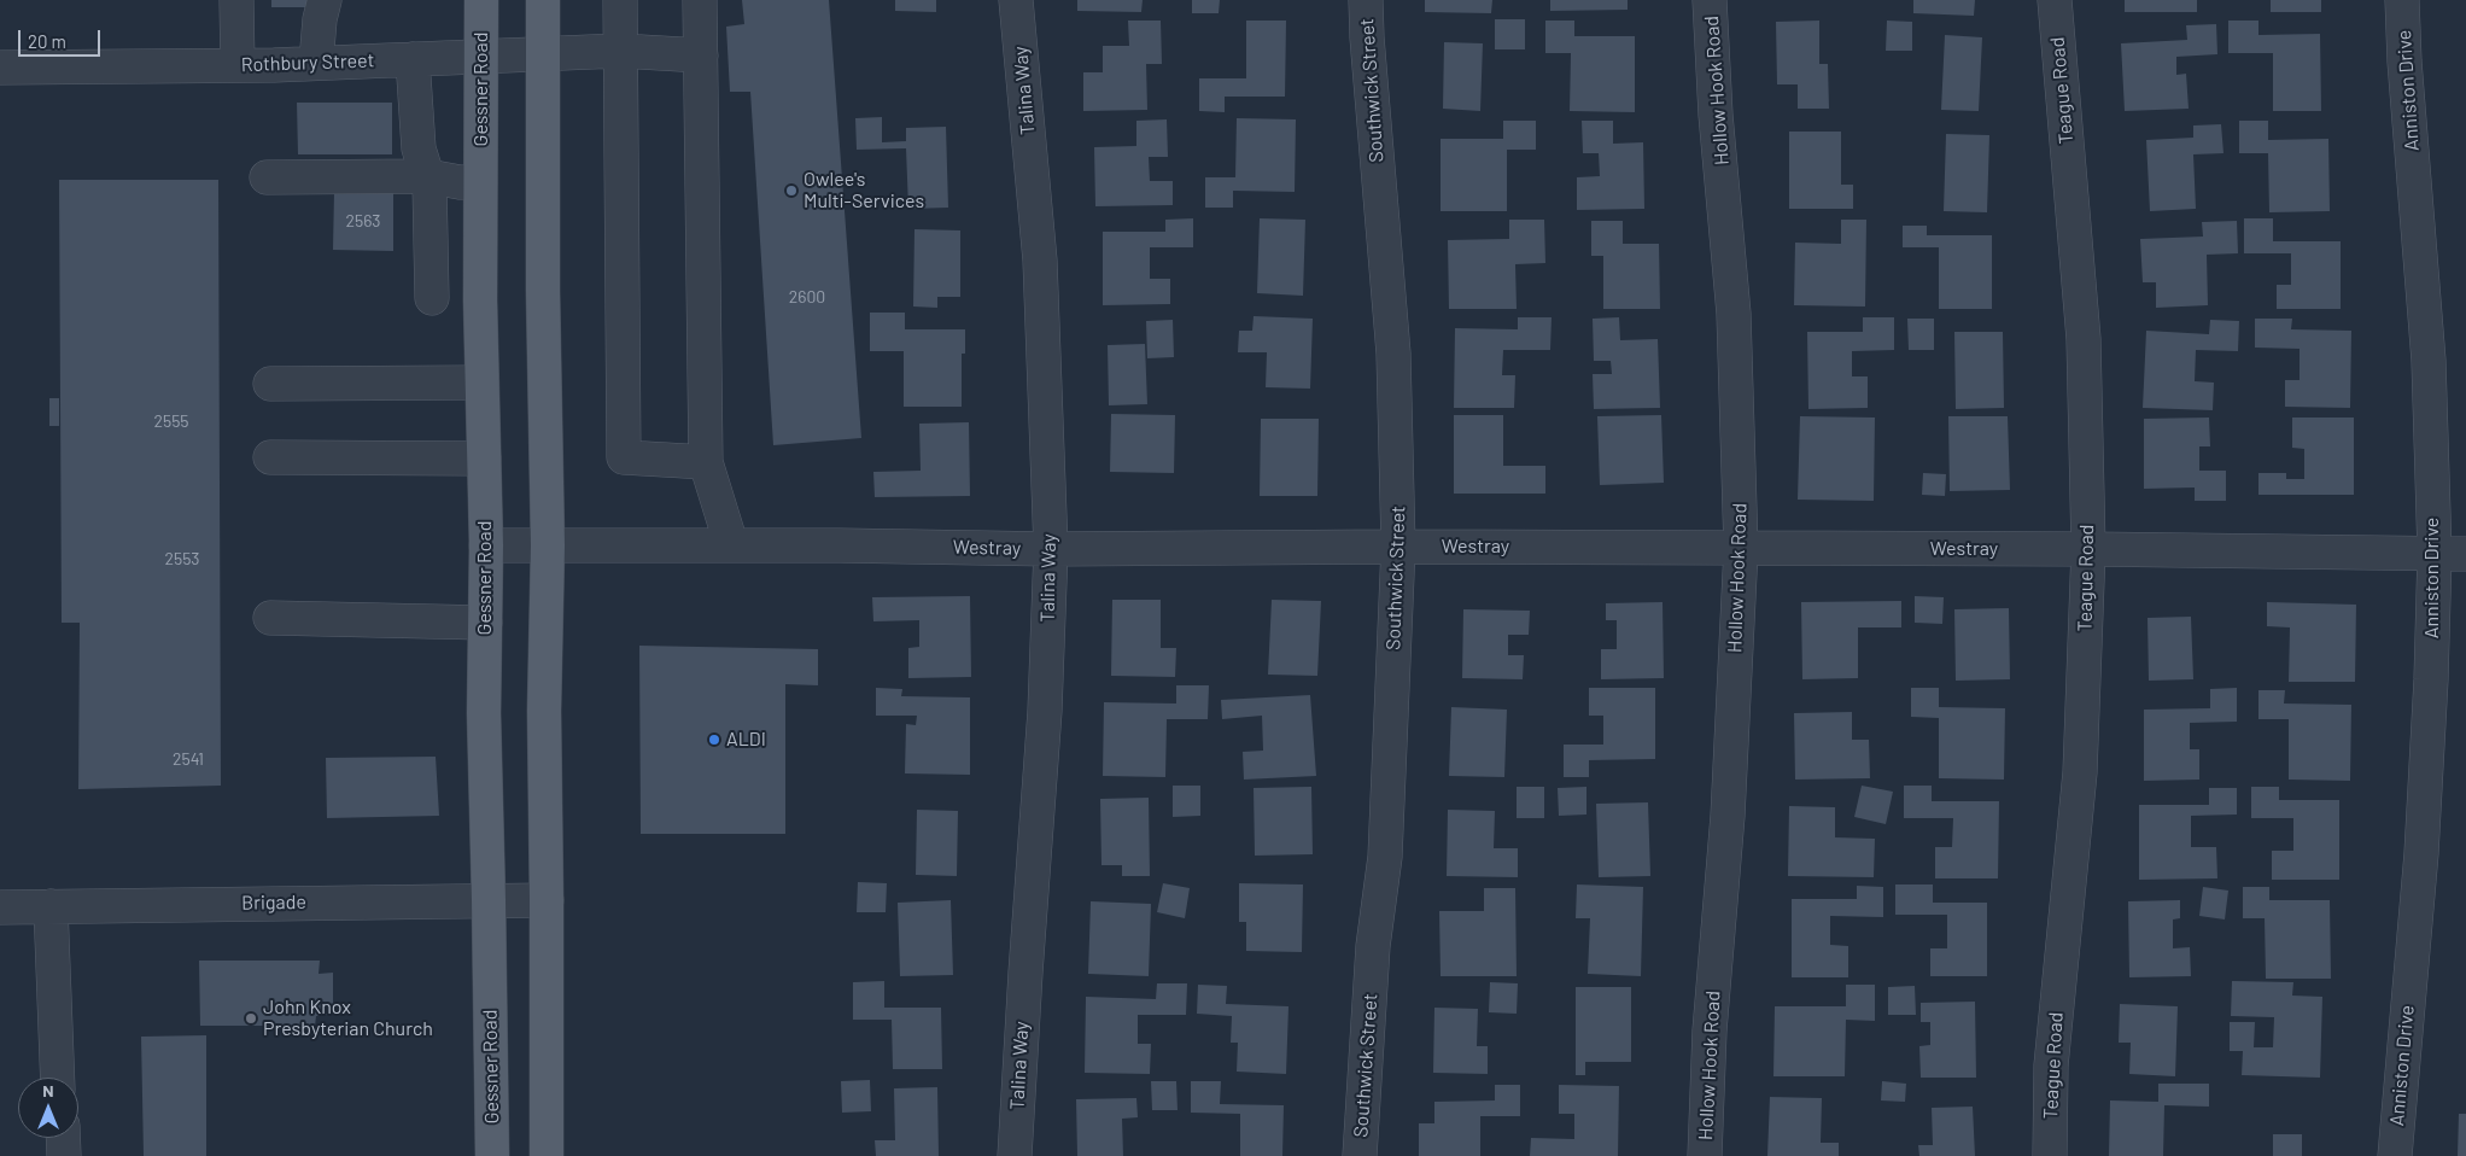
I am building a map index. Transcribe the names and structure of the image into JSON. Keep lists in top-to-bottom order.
{
  "streets": {
    "main road": ["Gessner Road"],
    "street": [
      "Rothbury Street",
      "Talina Way",
      "Southwick Street",
      "Hollow Hook Road",
      "Teague Road",
      "Anniston Drive",
      "Westray",
      "Brigade"
    ]
  },
  "crossings": [
    ["Rothbury Street", "Gessner Road"],
    ["Gessner Road", "Westray"],
    ["Gessner Road", "Brigade"],
    ["Talina Way", "Westray"],
    ["Southwick Street", "Westray"],
    ["Hollow Hook Road", "Westray"],
    ["Teague Road", "Westray"],
    ["Anniston Drive", "Westray"]
  ],
  "places": ["Owlee's Multi-Services", "ALDI", "John Knox Presbyterian Church"],
  "house_numbers": [
    "2563",
    "2600",
    "2555",
    "2553",
    "2541"
  ],
  "scale_bar": "20 m",
  "north": "top"
}
